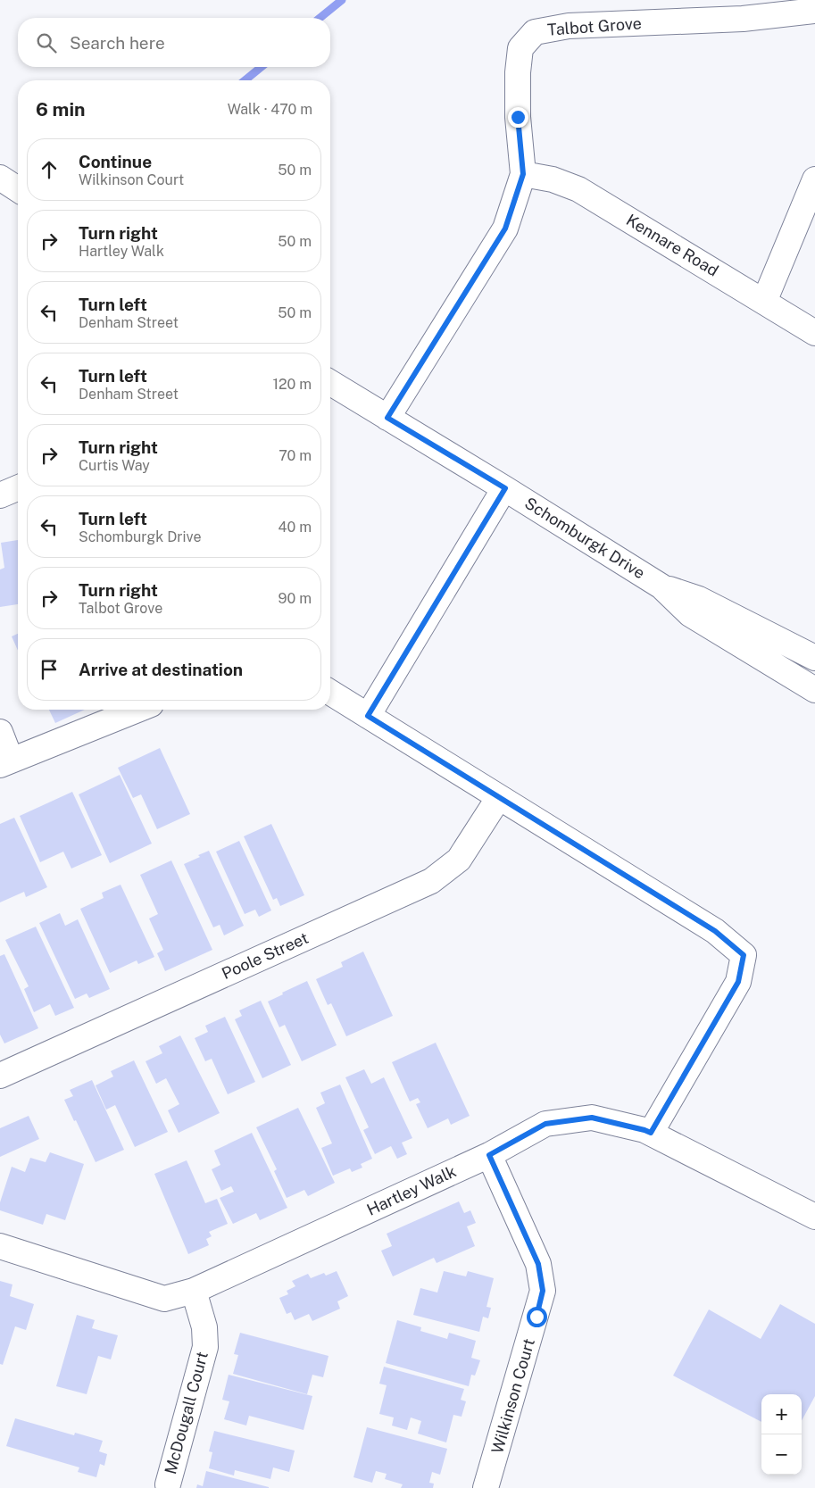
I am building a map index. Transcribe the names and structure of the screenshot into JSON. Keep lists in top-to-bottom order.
{
  "streets": {
    "street": [
      "Talbot Grove",
      "Kennare Road",
      "Schomburgk Drive",
      "Poole Street",
      "Hartley Walk",
      "Wilkinson Court",
      "McDougall Court"
    ]
  },
  "crossings": [
    ["Talbot Grove", "Kennare Road"],
    ["Talbot Grove", "Schomburgk Drive"],
    ["Hartley Walk", "Wilkinson Court"],
    ["Hartley Walk", "McDougall Court"]
  ],
  "page": {
    "search": "Search here",
    "heading": ["6 min", "Walk · 470 m"],
    "list": [
      ["Continue", "Wilkinson Court", "50 m"],
      ["Turn right", "Hartley Walk", "50 m"],
      ["Turn left", "Denham Street", "50 m"],
      ["Turn left", "Denham Street", "120 m"],
      ["Turn right", "Curtis Way", "70 m"],
      ["Turn left", "Schomburgk Drive", "40 m"],
      ["Turn right", "Talbot Grove", "90 m"],
      "Arrive at destination"
    ],
    "map_buttons": ["+", "−"]
  }
}
